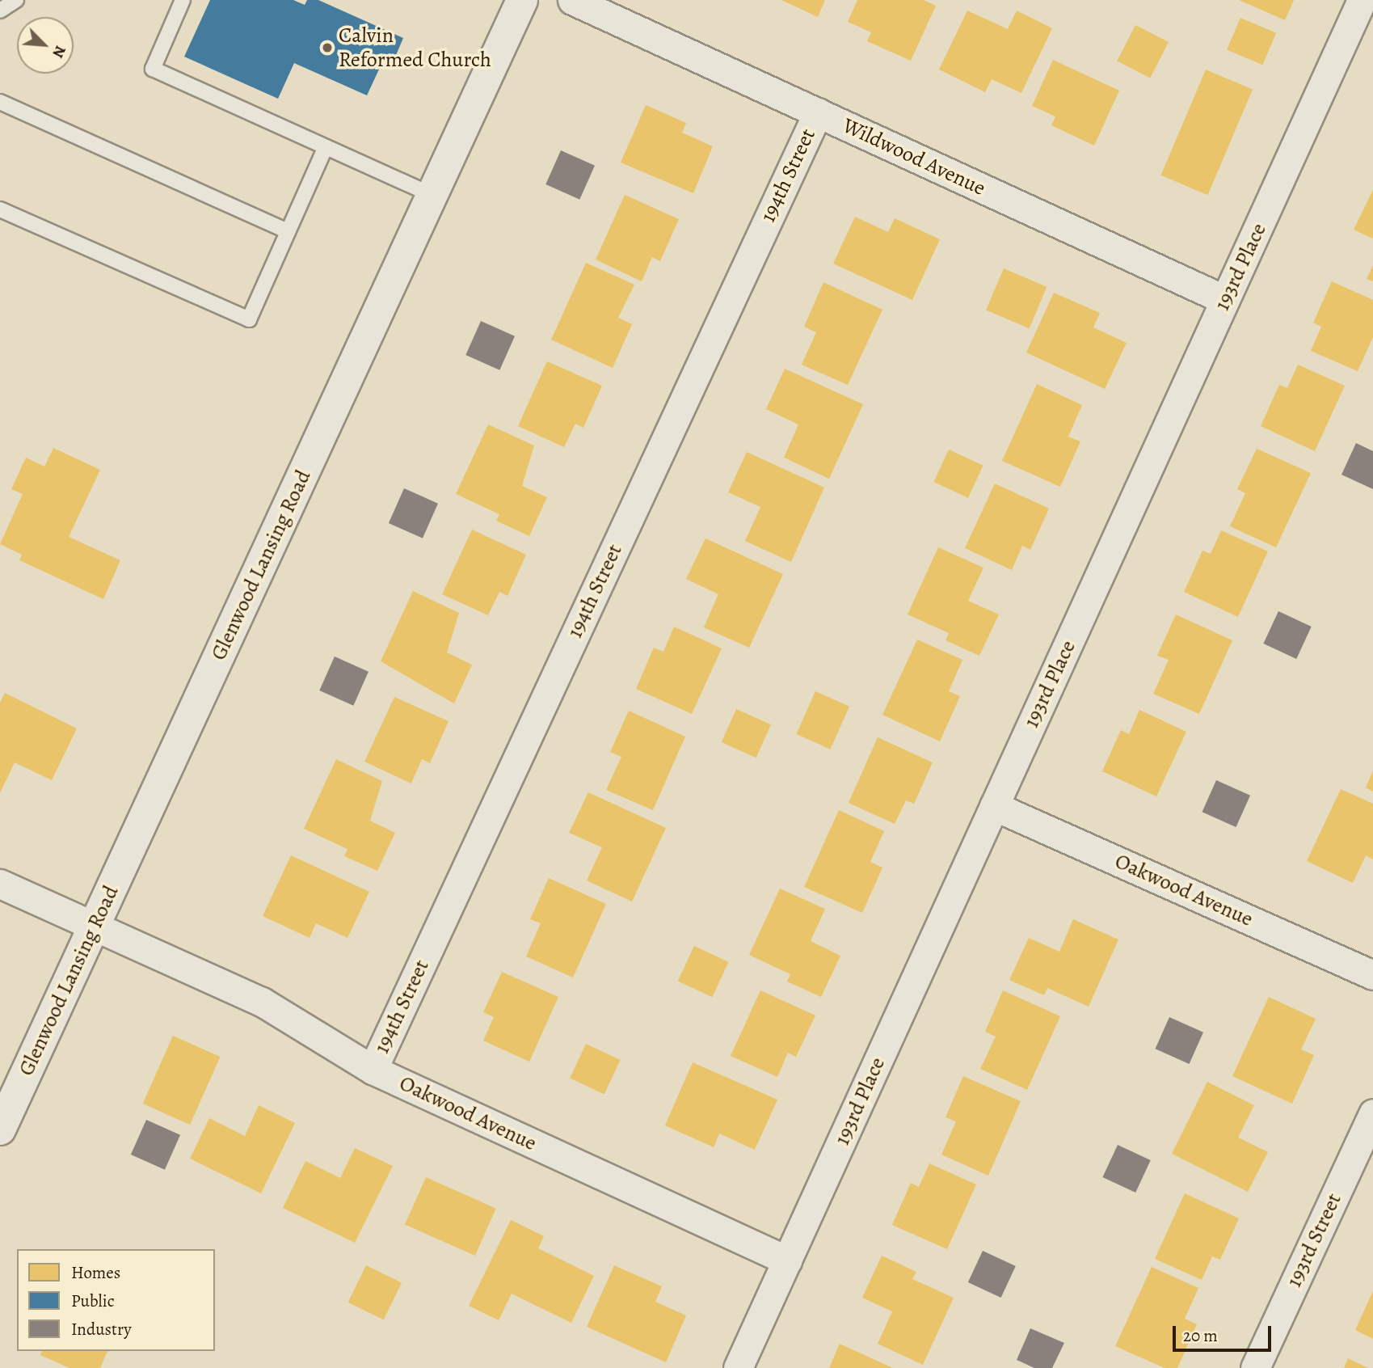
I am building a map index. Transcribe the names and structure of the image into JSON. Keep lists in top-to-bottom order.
{
  "streets": {
    "main road": ["Glenwood Lansing Road"],
    "street": [
      "Wildwood Avenue",
      "194th Street",
      "193rd Place",
      "Oakwood Avenue",
      "193rd Street"
    ]
  },
  "crossings": [
    ["Wildwood Avenue", "194th Street"],
    ["Wildwood Avenue", "193rd Place"],
    ["194th Street", "Oakwood Avenue"],
    ["193rd Place", "Oakwood Avenue"],
    ["Glenwood Lansing Road", "Oakwood Avenue"]
  ],
  "places": ["Calvin Reformed Church"],
  "legend": ["Homes", "Public", "Industry"],
  "scale_bar": "20 m",
  "north": "bottom right"
}
